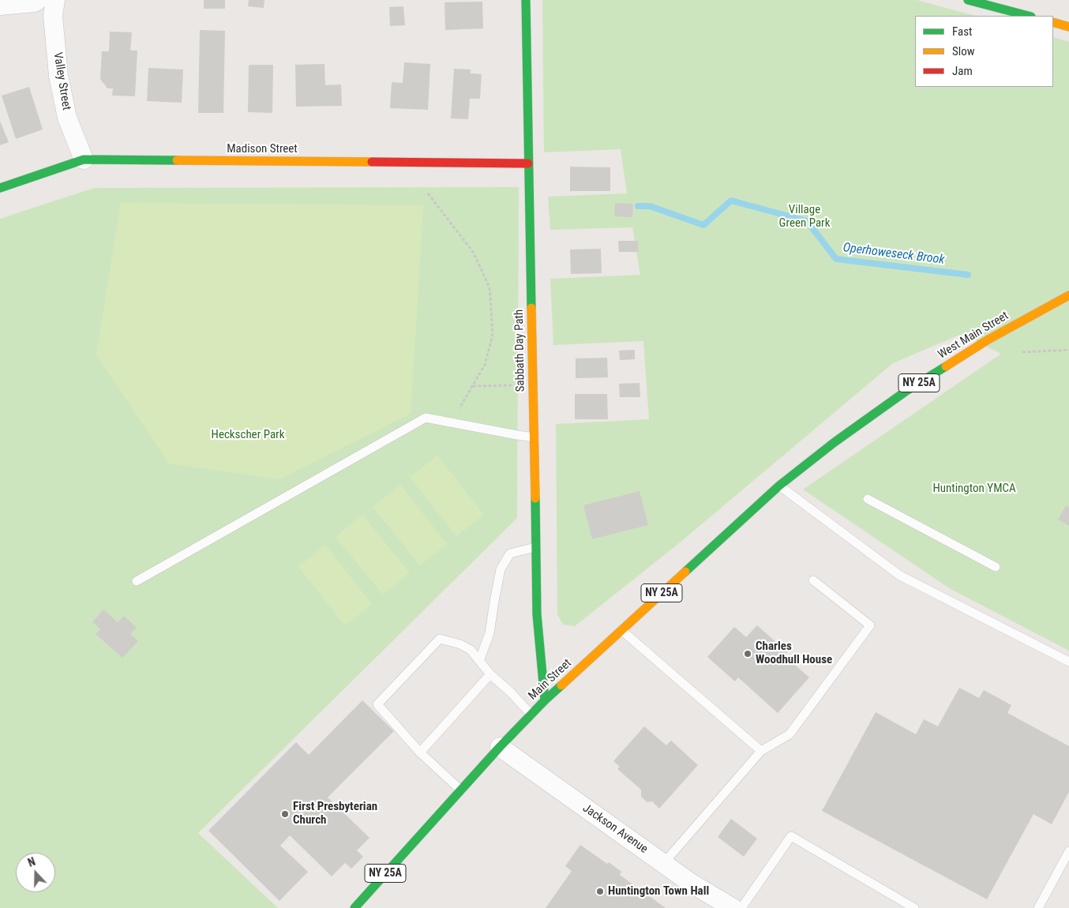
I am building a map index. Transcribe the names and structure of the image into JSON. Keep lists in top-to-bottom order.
{
  "streets": {
    "main road": [
      "Madison Street",
      "West Main Street",
      "Sabbath Day Path",
      "NY 25A",
      "Main Street"
    ],
    "street": ["Valley Street", "Jackson Avenue"]
  },
  "crossings": [
    ["Valley Street", "Madison Street"],
    ["Madison Street", "Sabbath Day Path"],
    ["West Main Street", "Main Street"],
    ["Sabbath Day Path", "Main Street"],
    ["Main Street", "Jackson Avenue"]
  ],
  "water": ["Operhoweseck Brook"],
  "parks": ["Village Green Park", "Heckscher Park", "Huntington YMCA"],
  "places": ["Charles Woodhull House", "First Presbyterian Church", "Huntington Town Hall"],
  "legend": ["Fast", "Slow", "Jam"],
  "north": "top"
}
